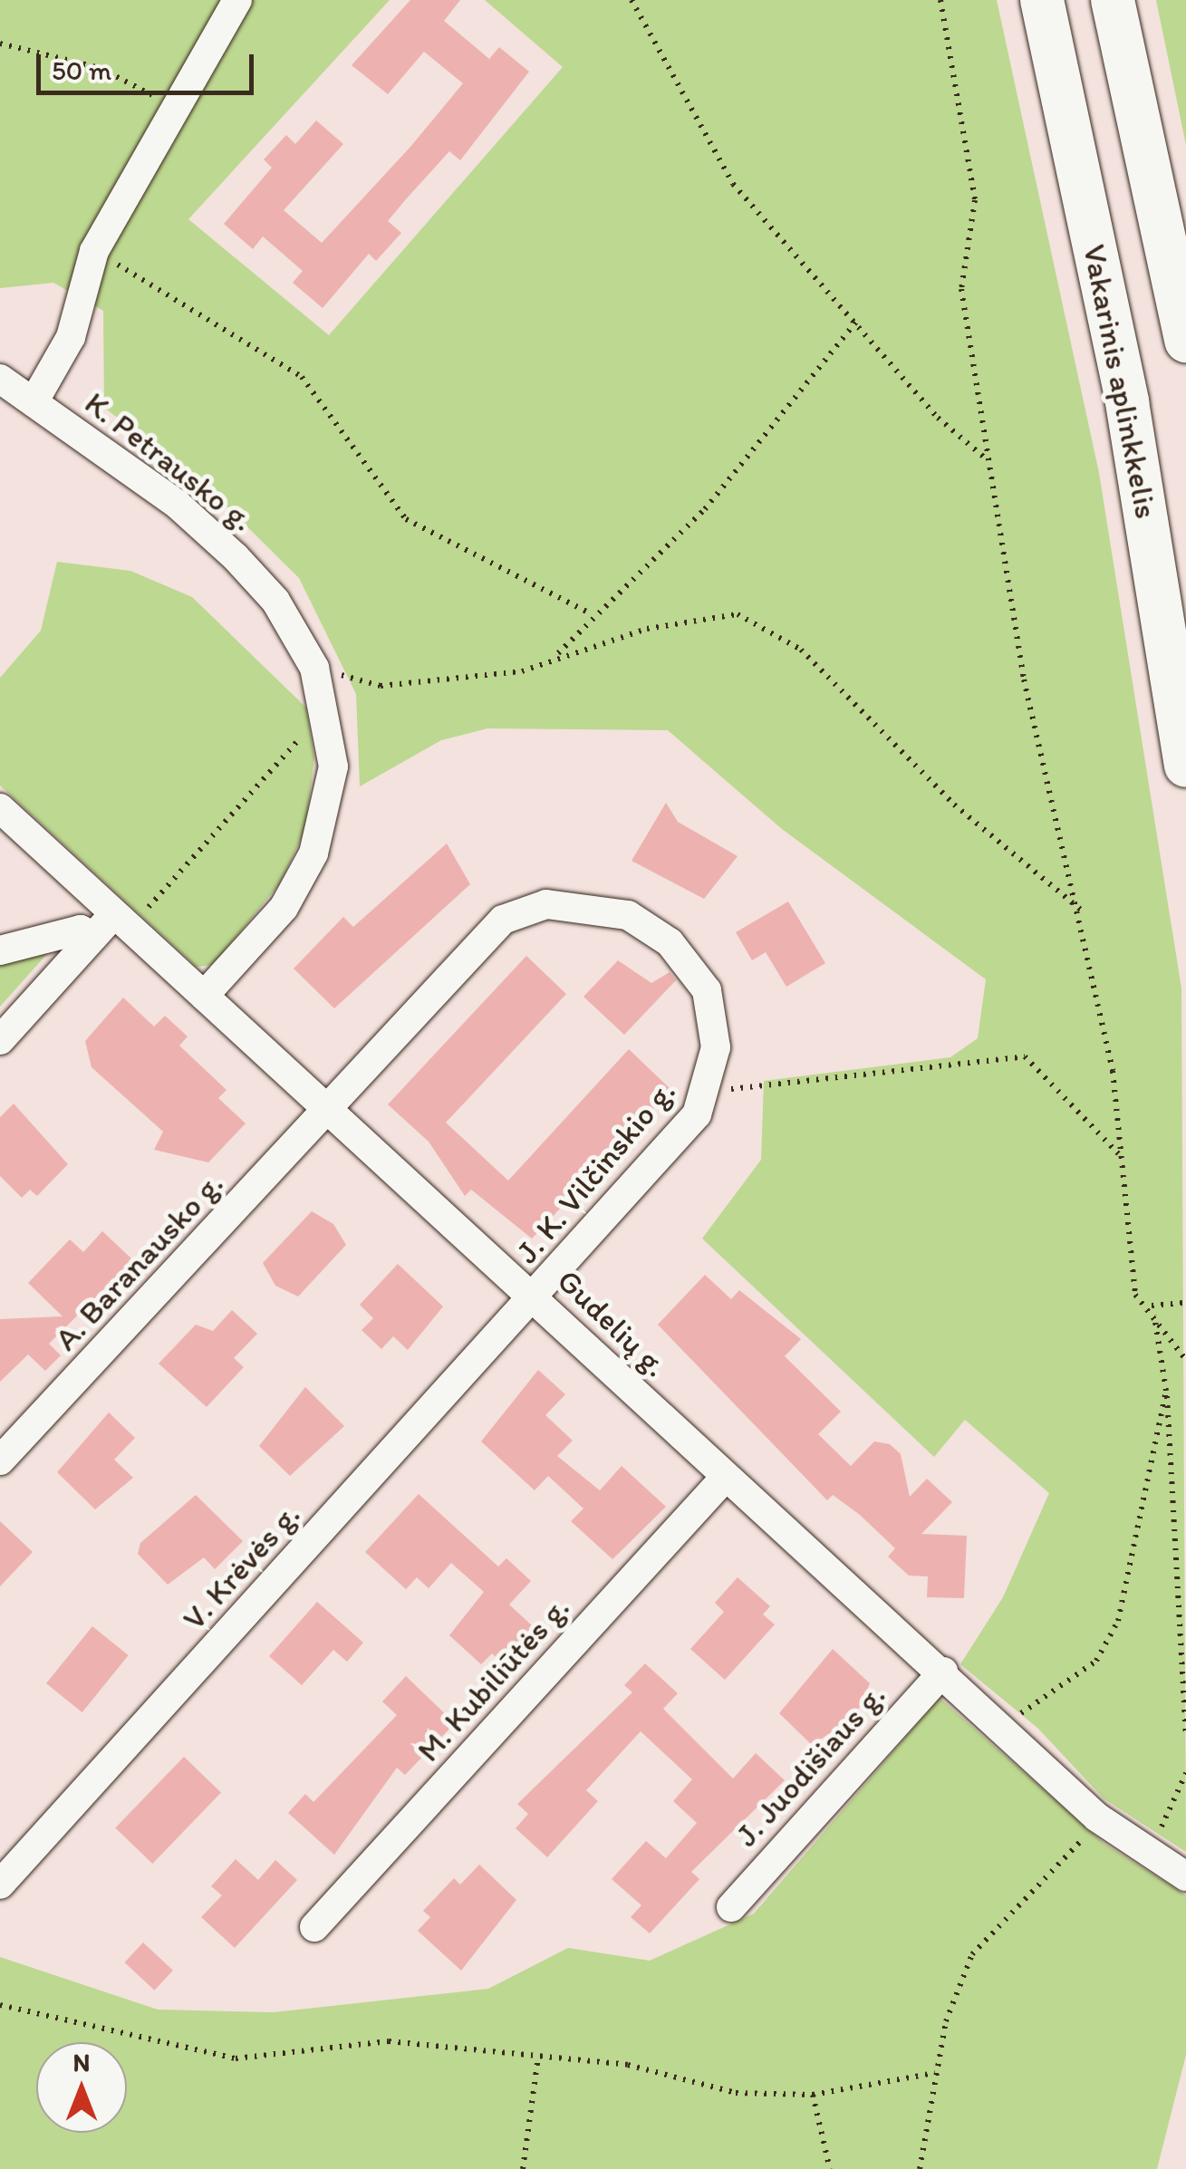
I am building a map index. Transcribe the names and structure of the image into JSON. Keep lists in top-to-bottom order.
{
  "streets": {
    "highway": ["Vakarinis aplinkkelis"],
    "street": [
      "K. Petrausko g.",
      "J. K. Vilčinskio g.",
      "A. Baranausko g.",
      "Gudelių g.",
      "V. Krėvės g.",
      "M. Kubiliūtės g.",
      "J. Juodišiaus g."
    ]
  },
  "crossings": [
    ["K. Petrausko g.", "Gudelių g."],
    ["J. K. Vilčinskio g.", "A. Baranausko g."],
    ["J. K. Vilčinskio g.", "Gudelių g."],
    ["J. K. Vilčinskio g.", "V. Krėvės g."],
    ["A. Baranausko g.", "Gudelių g."],
    ["Gudelių g.", "V. Krėvės g."],
    ["Gudelių g.", "M. Kubiliūtės g."],
    ["Gudelių g.", "J. Juodišiaus g."]
  ],
  "scale_bar": "50 m",
  "north": "top"
}
